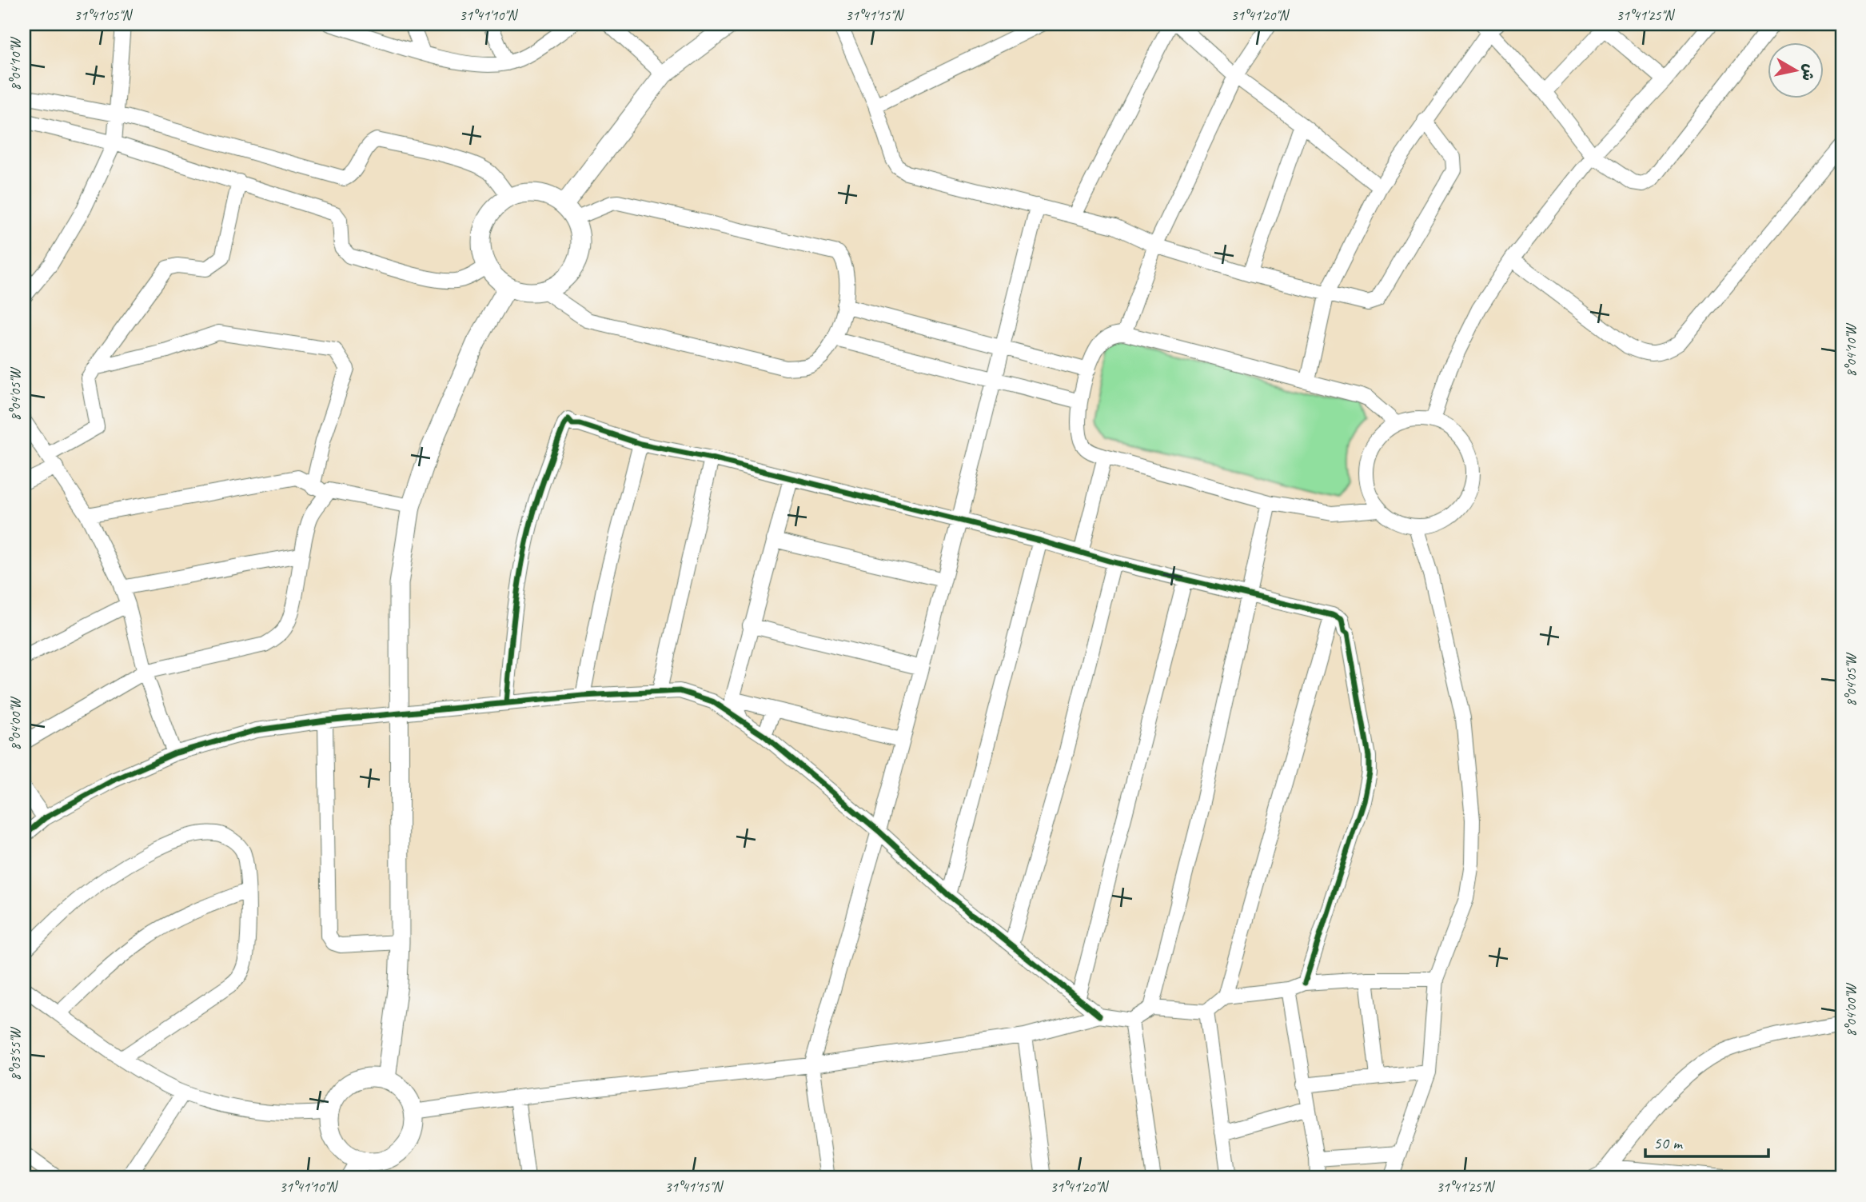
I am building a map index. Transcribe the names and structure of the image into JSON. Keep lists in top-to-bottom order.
{
  "scale_bar": "50 m",
  "north": "right",
  "coordinates": [
    "31°41'05\"N",
    "31°41'10\"N",
    "31°41'15\"N",
    "31°41'20\"N",
    "31°41'25\"N",
    "8°04'10\"W",
    "8°04'05\"W",
    "8°04'00\"W",
    "8°03'55\"W"
  ]
}
